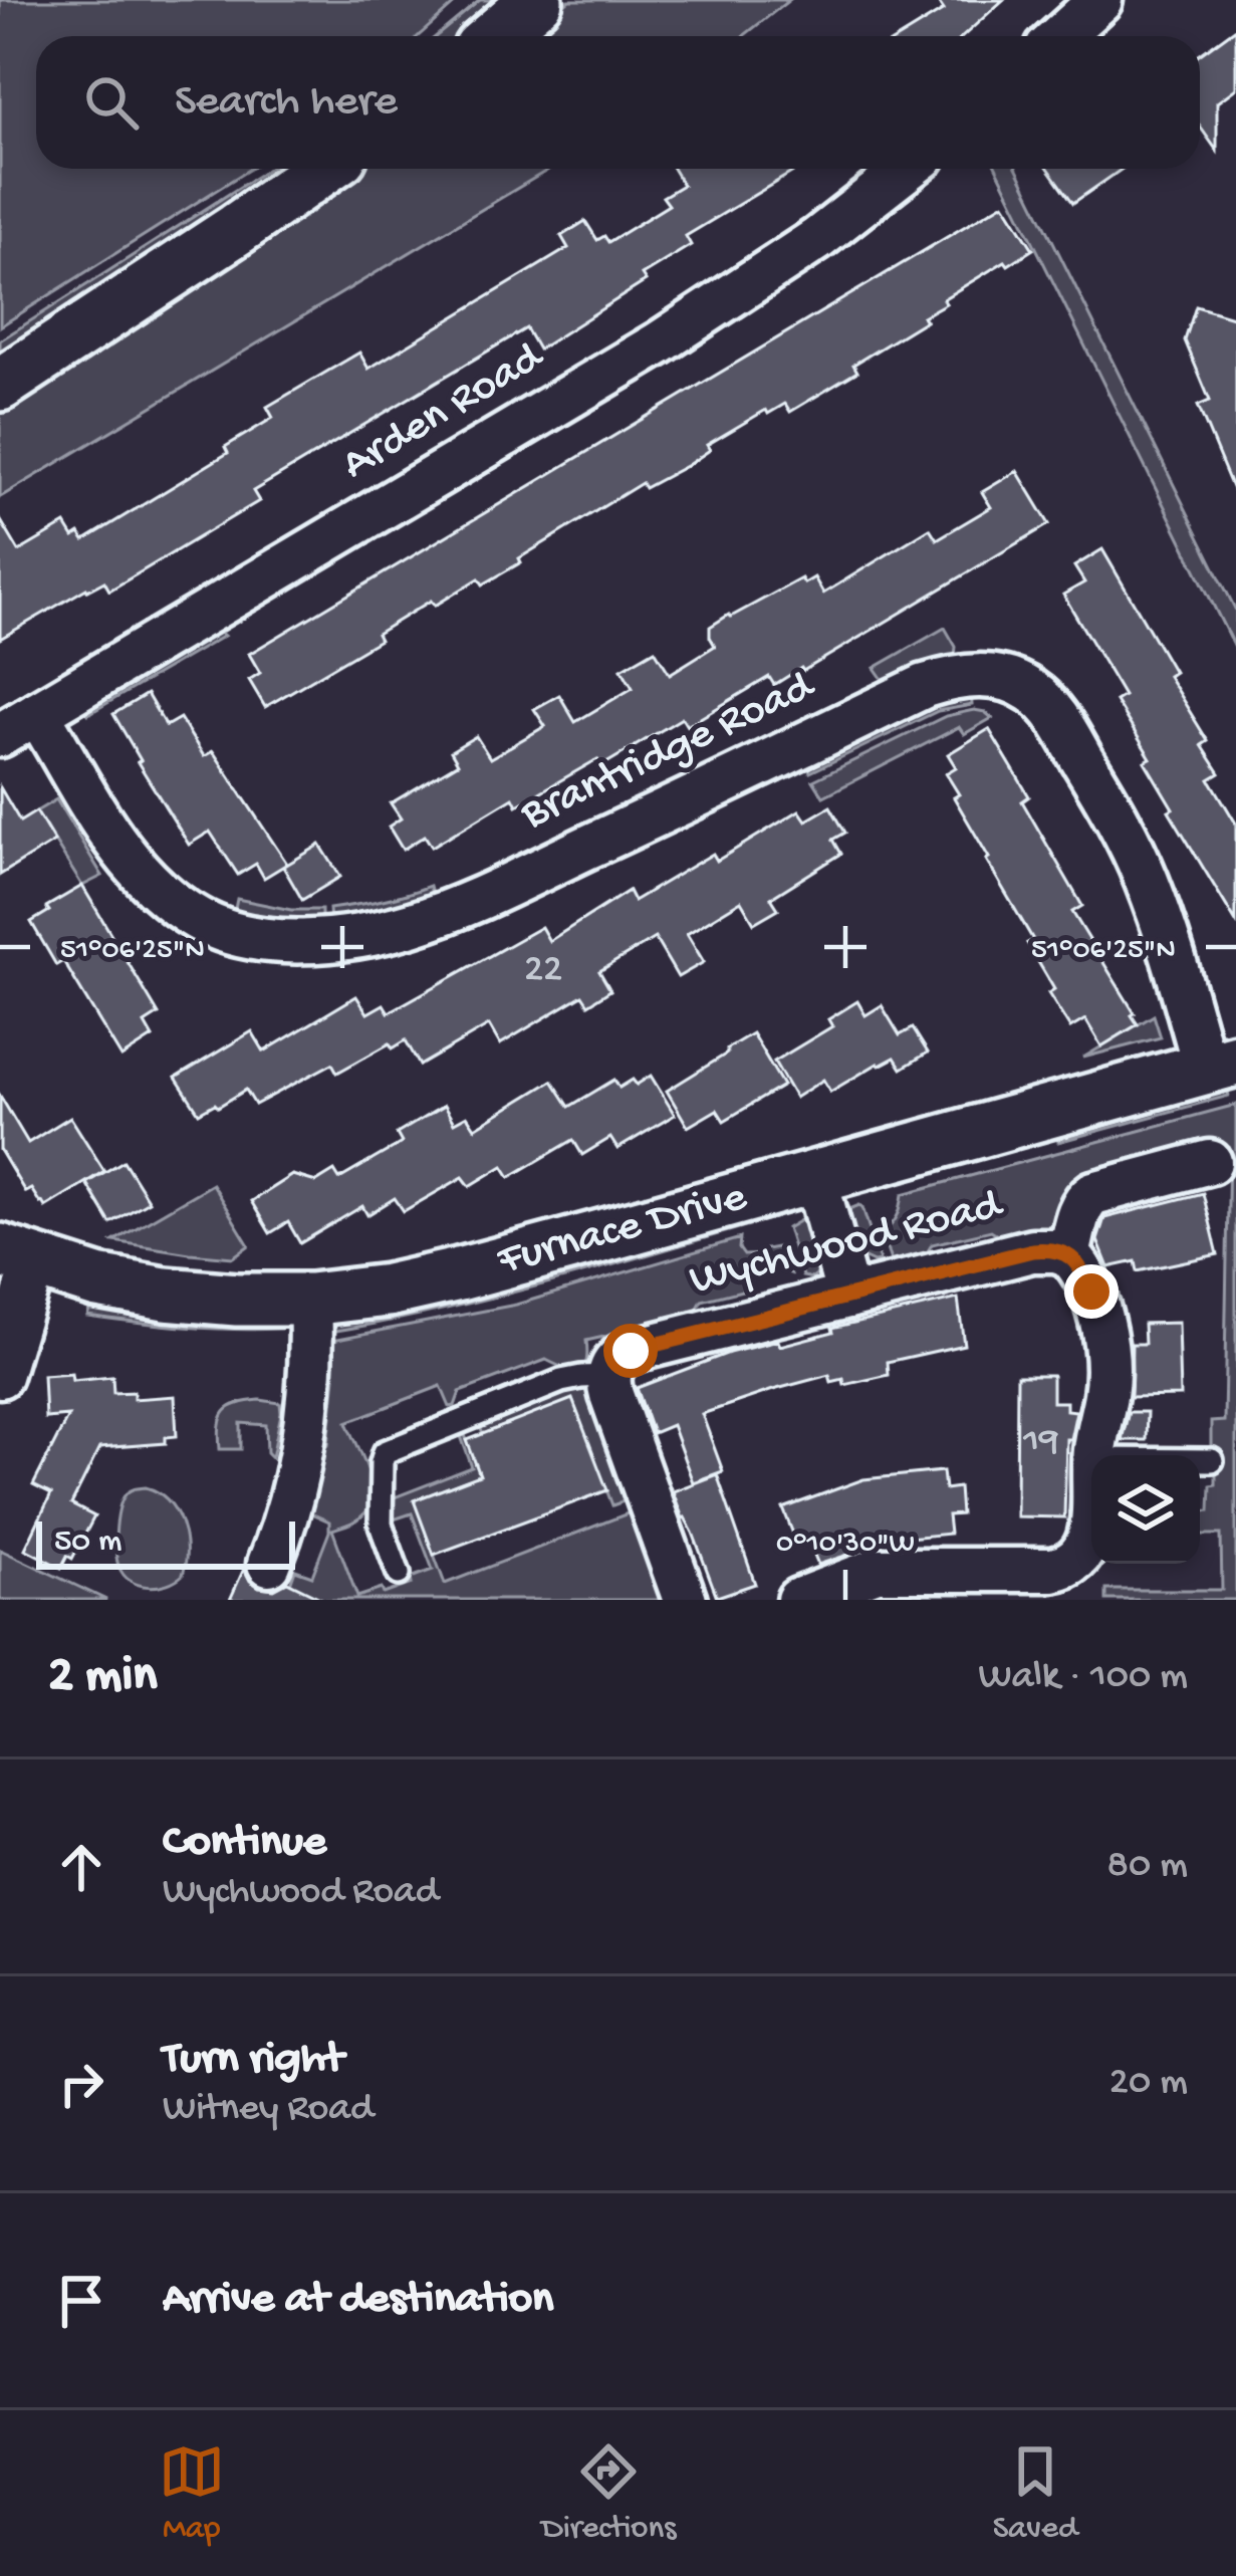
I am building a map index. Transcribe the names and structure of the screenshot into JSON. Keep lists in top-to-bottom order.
{
  "streets": {
    "street": [
      "Arden Road",
      "Brantridge Road",
      "Furnace Drive",
      "Wychwood Road"
    ]
  },
  "crossings": [
    ["Arden Road", "Brantridge Road"],
    ["Brantridge Road", "Furnace Drive"]
  ],
  "house_numbers": ["22", "19"],
  "scale_bar": "50 m",
  "page": {
    "search": "Search here",
    "scale": "50 m",
    "heading": ["2 min", "Walk · 100 m"],
    "list": [
      ["Continue", "Wychwood Road", "80 m"],
      ["Turn right", "Witney Road", "20 m"],
      "Arrive at destination"
    ],
    "nav": ["Map", "Directions", "Saved"]
  },
  "coordinates": ["51°06'25\"N", "0°10'30\"W"]
}
